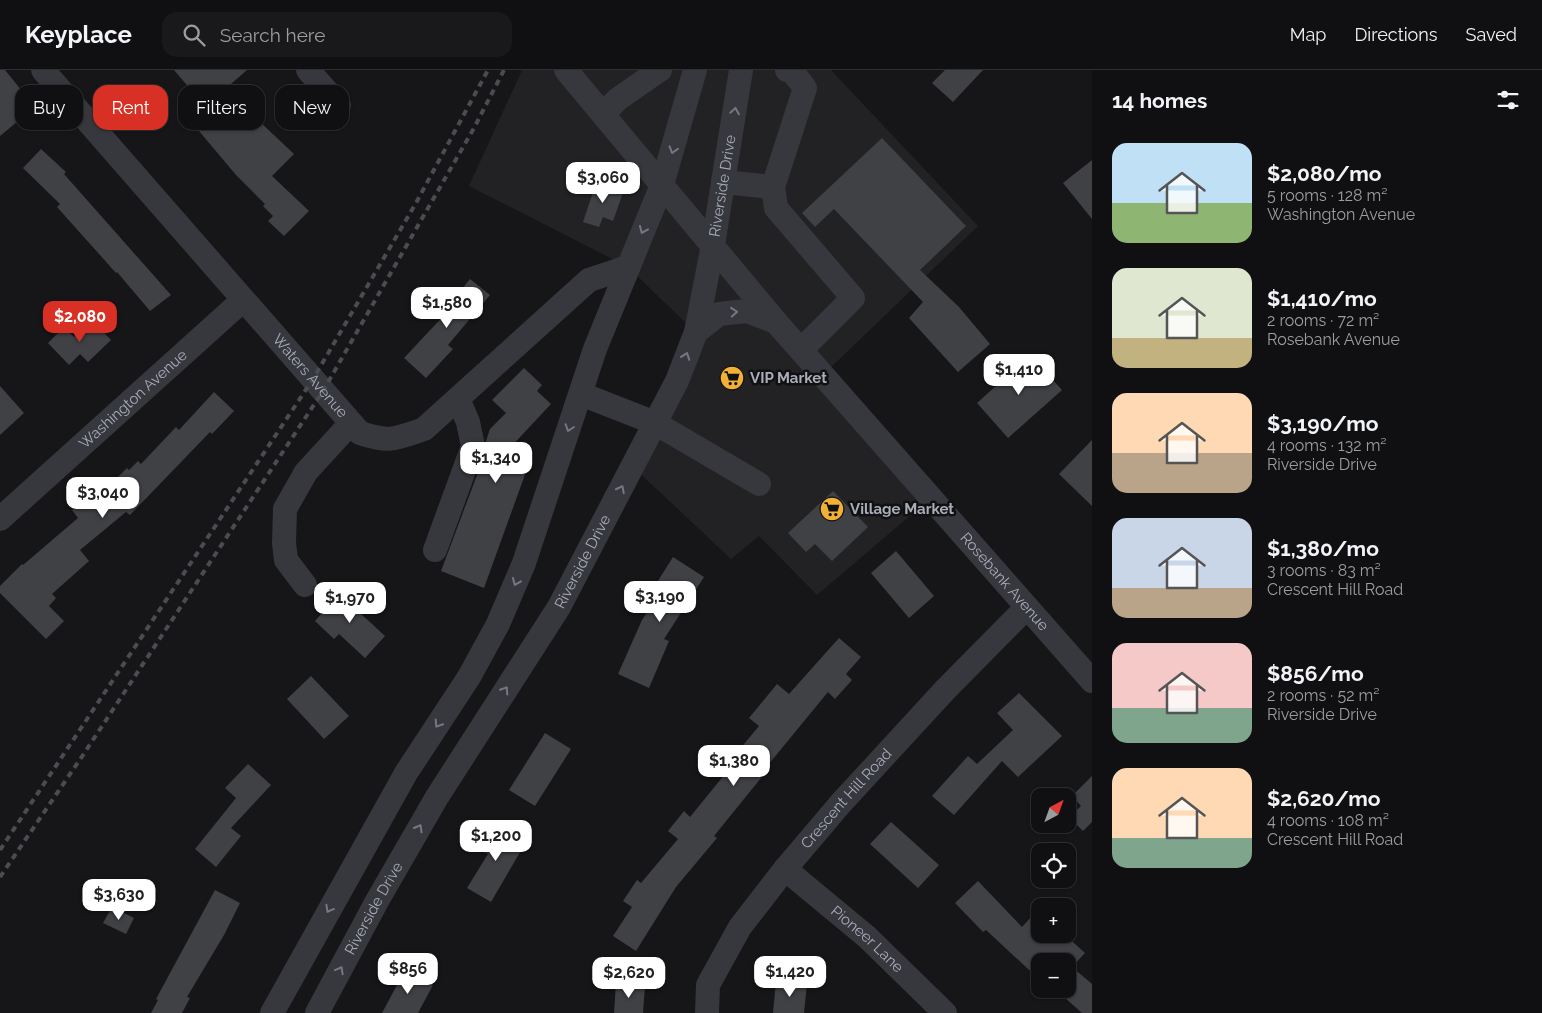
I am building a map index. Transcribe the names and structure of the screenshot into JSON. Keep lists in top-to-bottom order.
{
  "streets": {
    "street": [
      "Riverside Drive",
      "Waters Avenue",
      "Washington Avenue",
      "Rosebank Avenue",
      "Crescent Hill Road",
      "Pioneer Lane"
    ]
  },
  "crossings": [
    ["Riverside Drive", "Rosebank Avenue"],
    ["Waters Avenue", "Washington Avenue"],
    ["Rosebank Avenue", "Crescent Hill Road"],
    ["Crescent Hill Road", "Pioneer Lane"]
  ],
  "places": {
    "supermarket": ["VIP Market", "Village Market"]
  },
  "north": "top right",
  "page": {
    "header": "Keyplace",
    "search": "Search here",
    "nav": ["Map", "Directions", "Saved"],
    "heading": "14 homes",
    "chip": [
      "Buy",
      "Rent",
      "Filters",
      "New"
    ],
    "list": [
      {
        "name": "$2,080/mo",
        "note": "5 rooms · 128 m² · Washington Avenue"
      },
      {
        "name": "$1,410/mo",
        "note": "2 rooms · 72 m² · Rosebank Avenue"
      },
      {
        "name": "$3,190/mo",
        "note": "4 rooms · 132 m² · Riverside Drive"
      },
      {
        "name": "$1,380/mo",
        "note": "3 rooms · 83 m² · Crescent Hill Road"
      },
      {
        "name": "$856/mo",
        "note": "2 rooms · 52 m² · Riverside Drive"
      },
      {
        "name": "$2,620/mo",
        "note": "4 rooms · 108 m² · Crescent Hill Road"
      }
    ],
    "price": [
      "$3,060",
      "$1,580",
      "$2,080",
      "$1,410",
      "$1,340",
      "$3,040",
      "$3,190",
      "$1,970",
      "$1,380",
      "$1,200",
      "$3,630",
      "$856",
      "$1,420",
      "$2,620"
    ],
    "map_buttons": ["+", "−"]
  }
}
